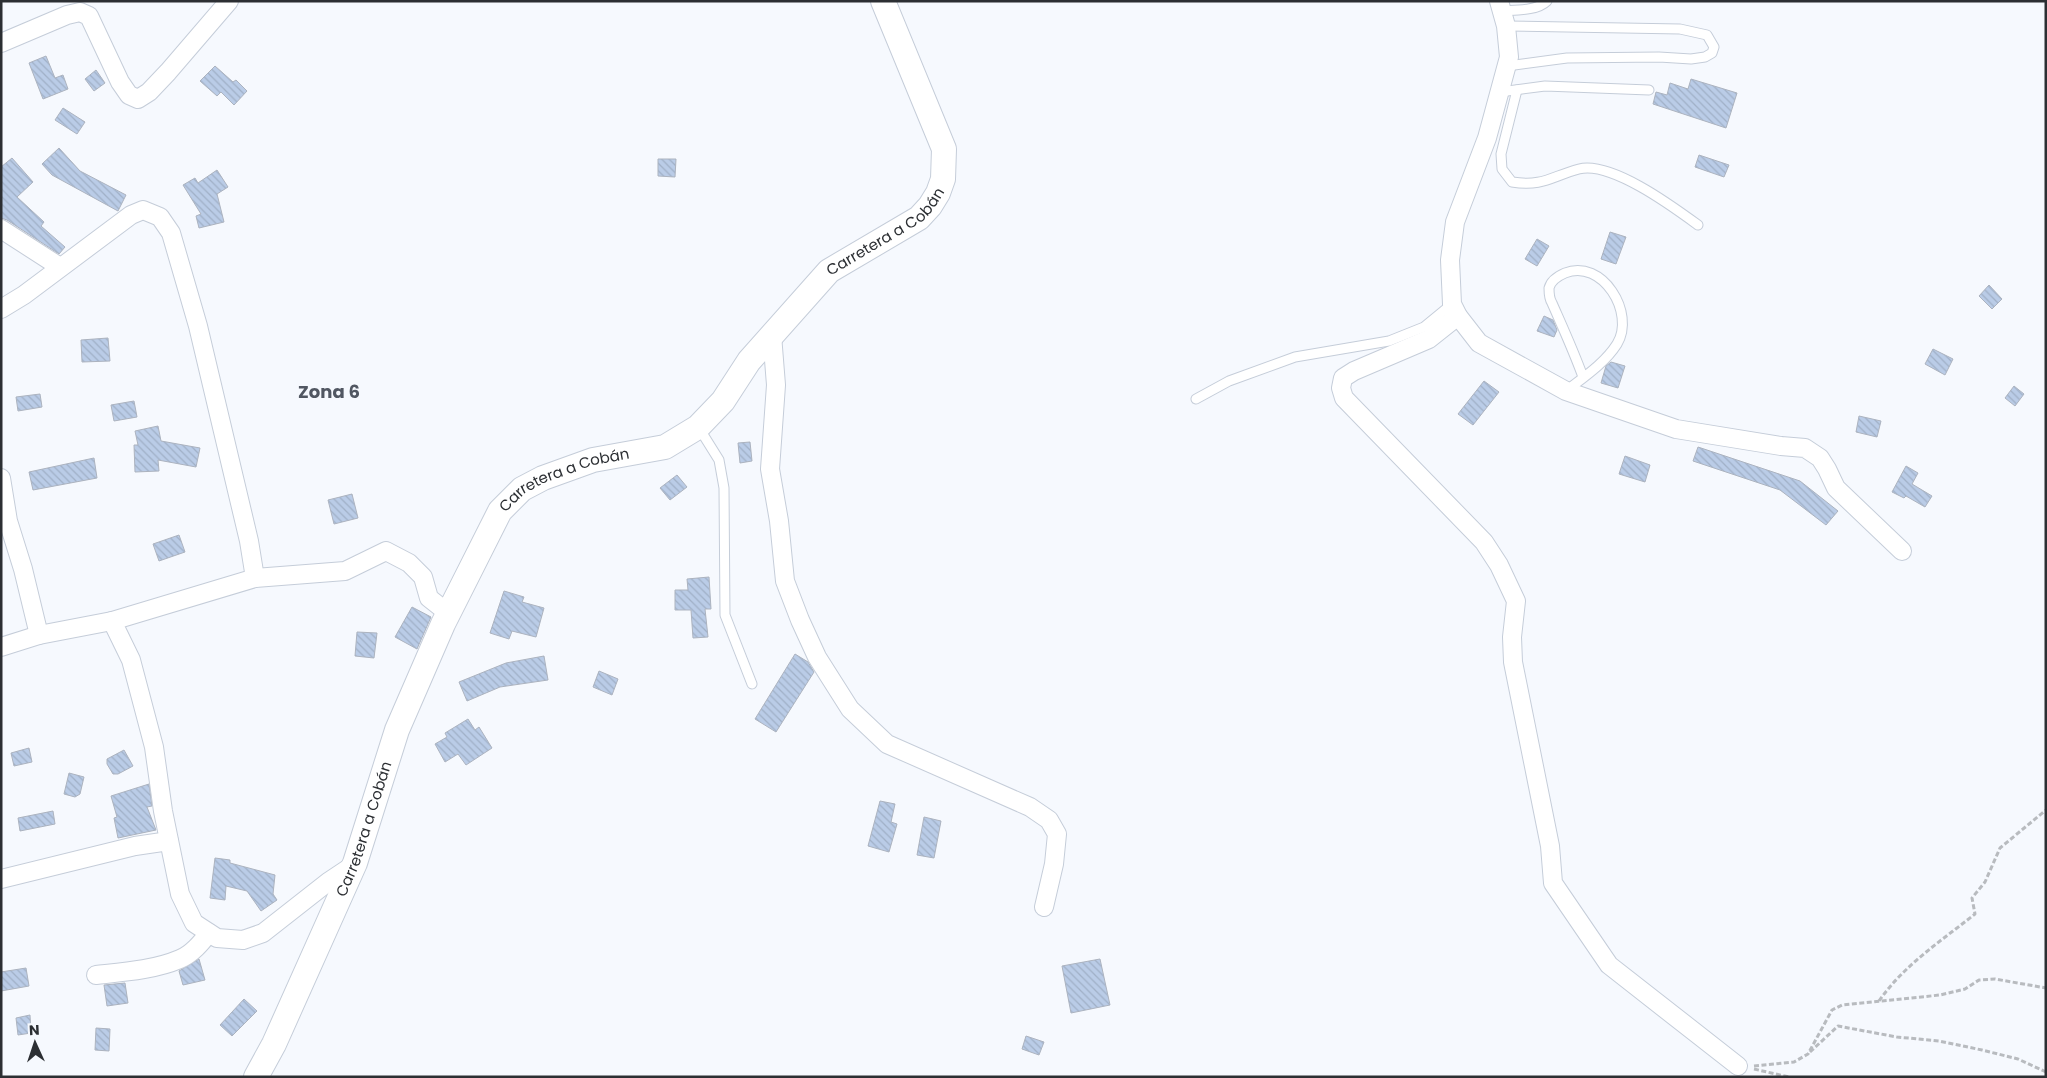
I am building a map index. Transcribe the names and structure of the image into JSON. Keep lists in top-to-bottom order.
{
  "streets": {
    "street": ["Carretera a Cobán"]
  },
  "districts": ["Zona 6"],
  "north": "top"
}
